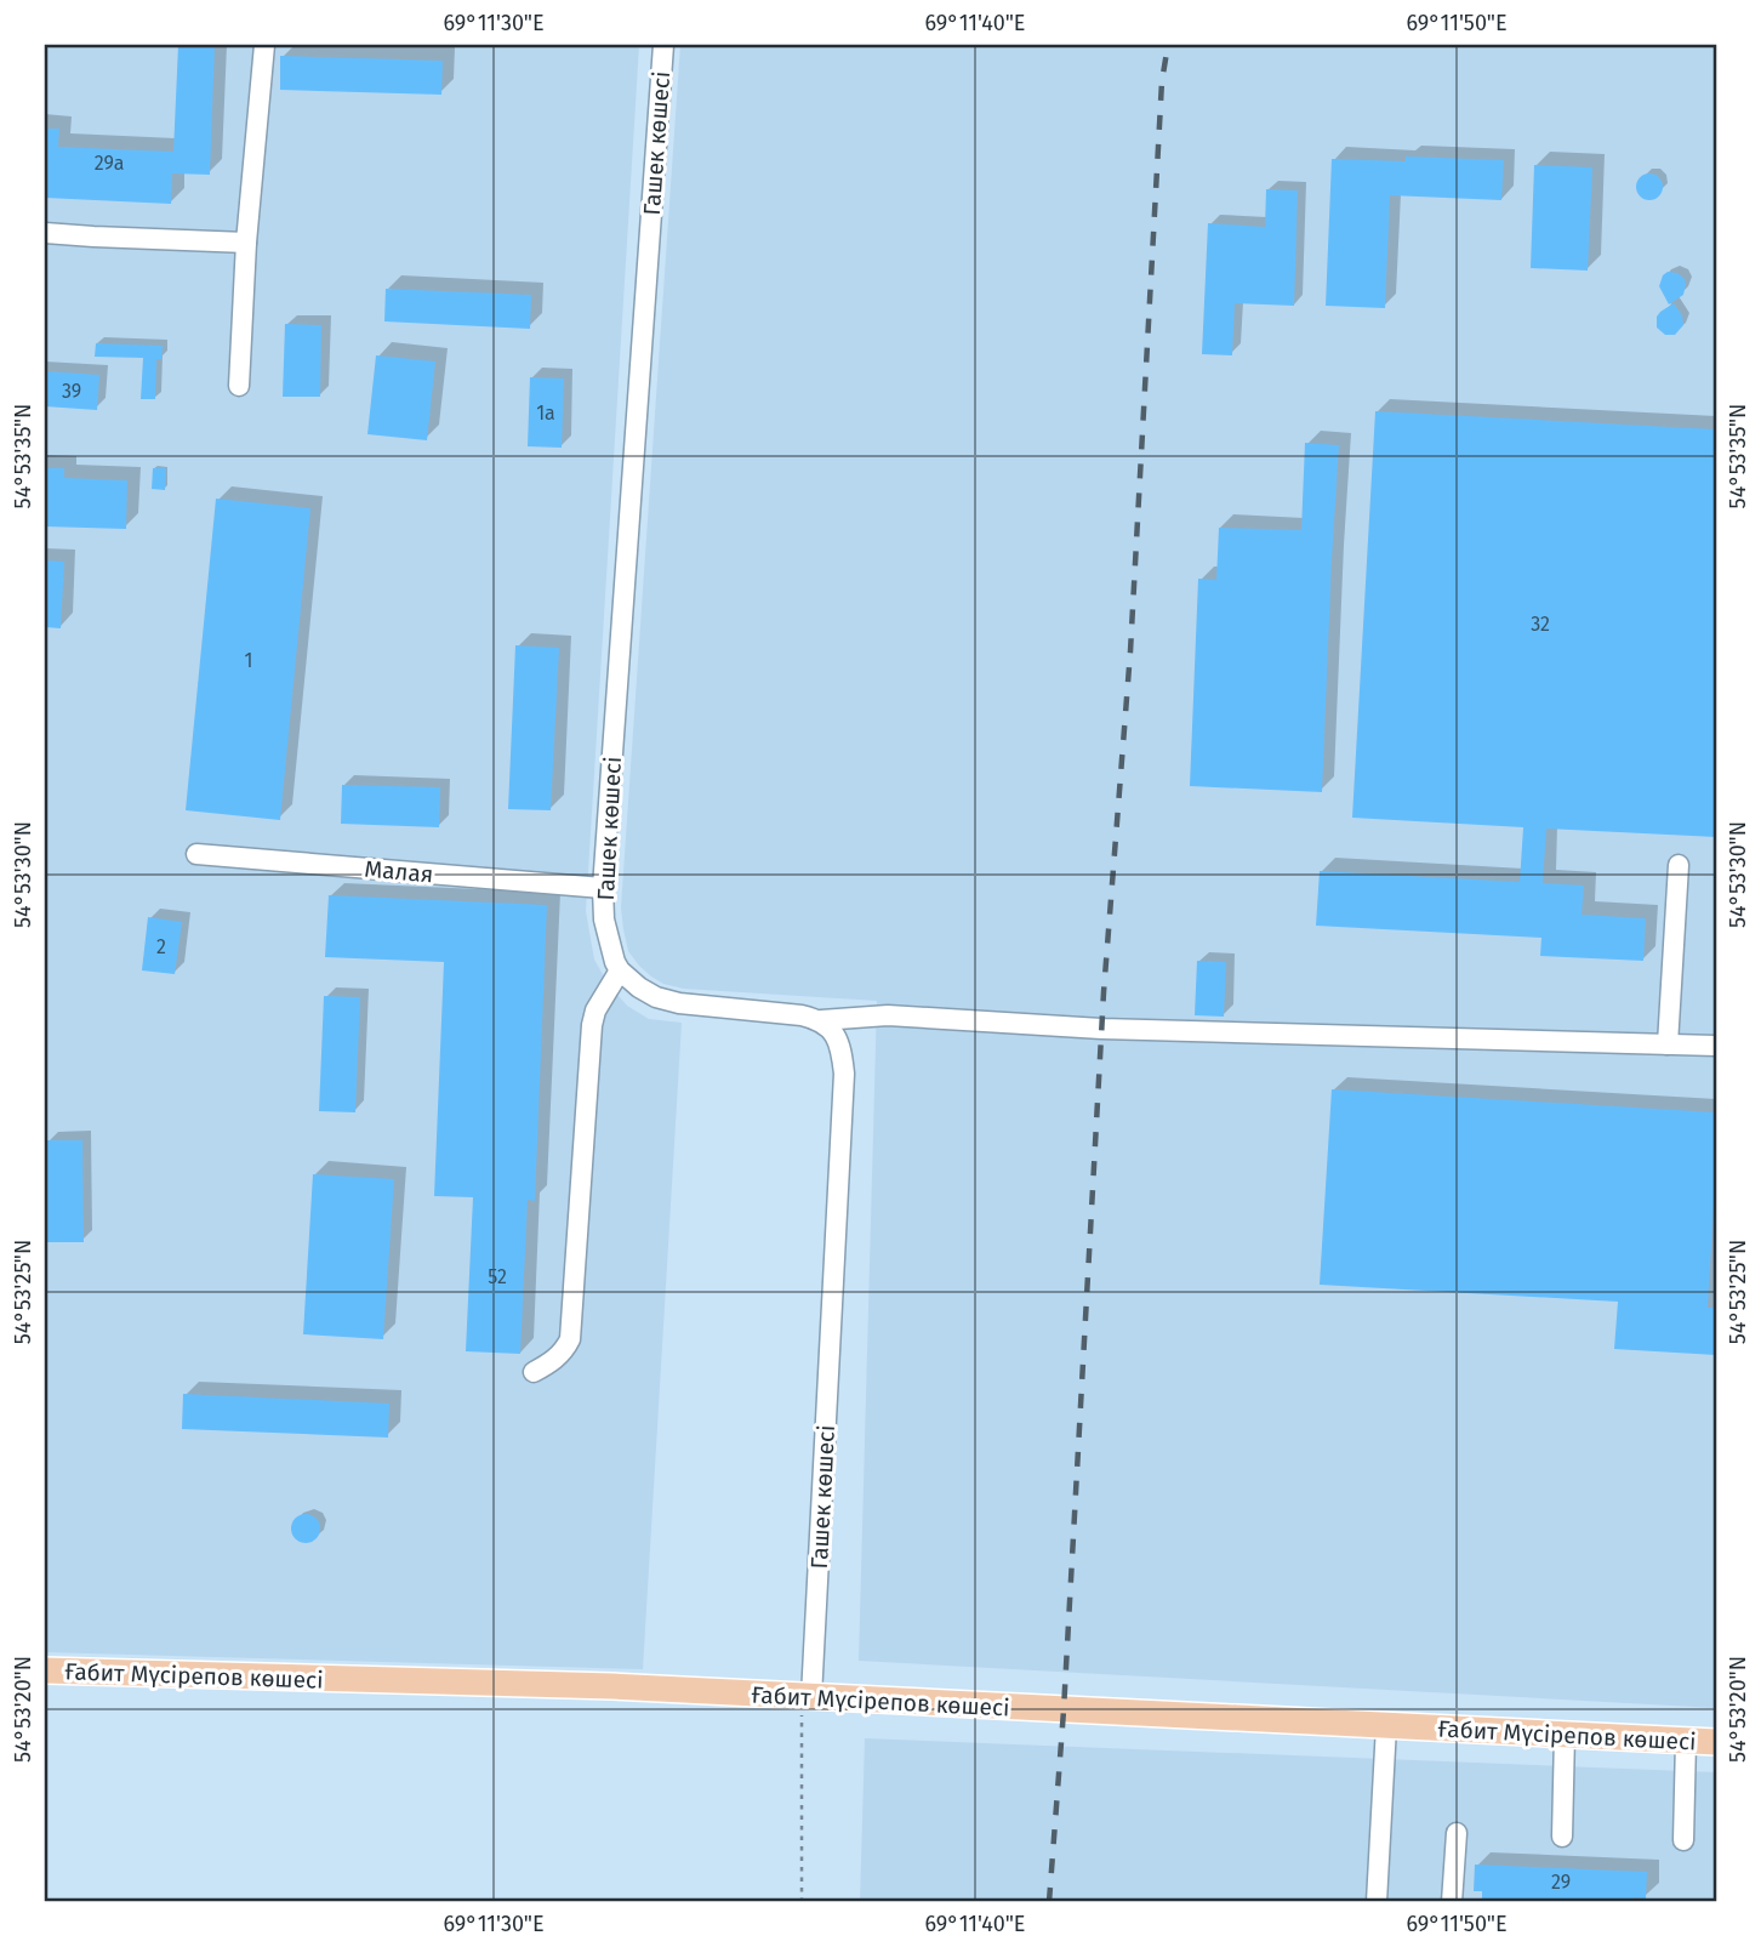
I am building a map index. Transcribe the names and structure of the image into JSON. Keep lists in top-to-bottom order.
{
  "streets": {
    "main road": ["Ғабит Мүсірепов көшесі"],
    "street": ["Гашек көшесі", "Малая"]
  },
  "crossings": [
    ["Гашек көшесі", "Малая"],
    ["Гашек көшесі", "Ғабит Мүсірепов көшесі"]
  ],
  "house_numbers": [
    "29а",
    "39",
    "1а",
    "32",
    "1",
    "2",
    "52",
    "29"
  ],
  "coordinates": [
    "69°11'30\"E",
    "69°11'40\"E",
    "69°11'50\"E",
    "54°53'35\"N",
    "54°53'30\"N",
    "54°53'25\"N",
    "54°53'20\"N"
  ]
}
